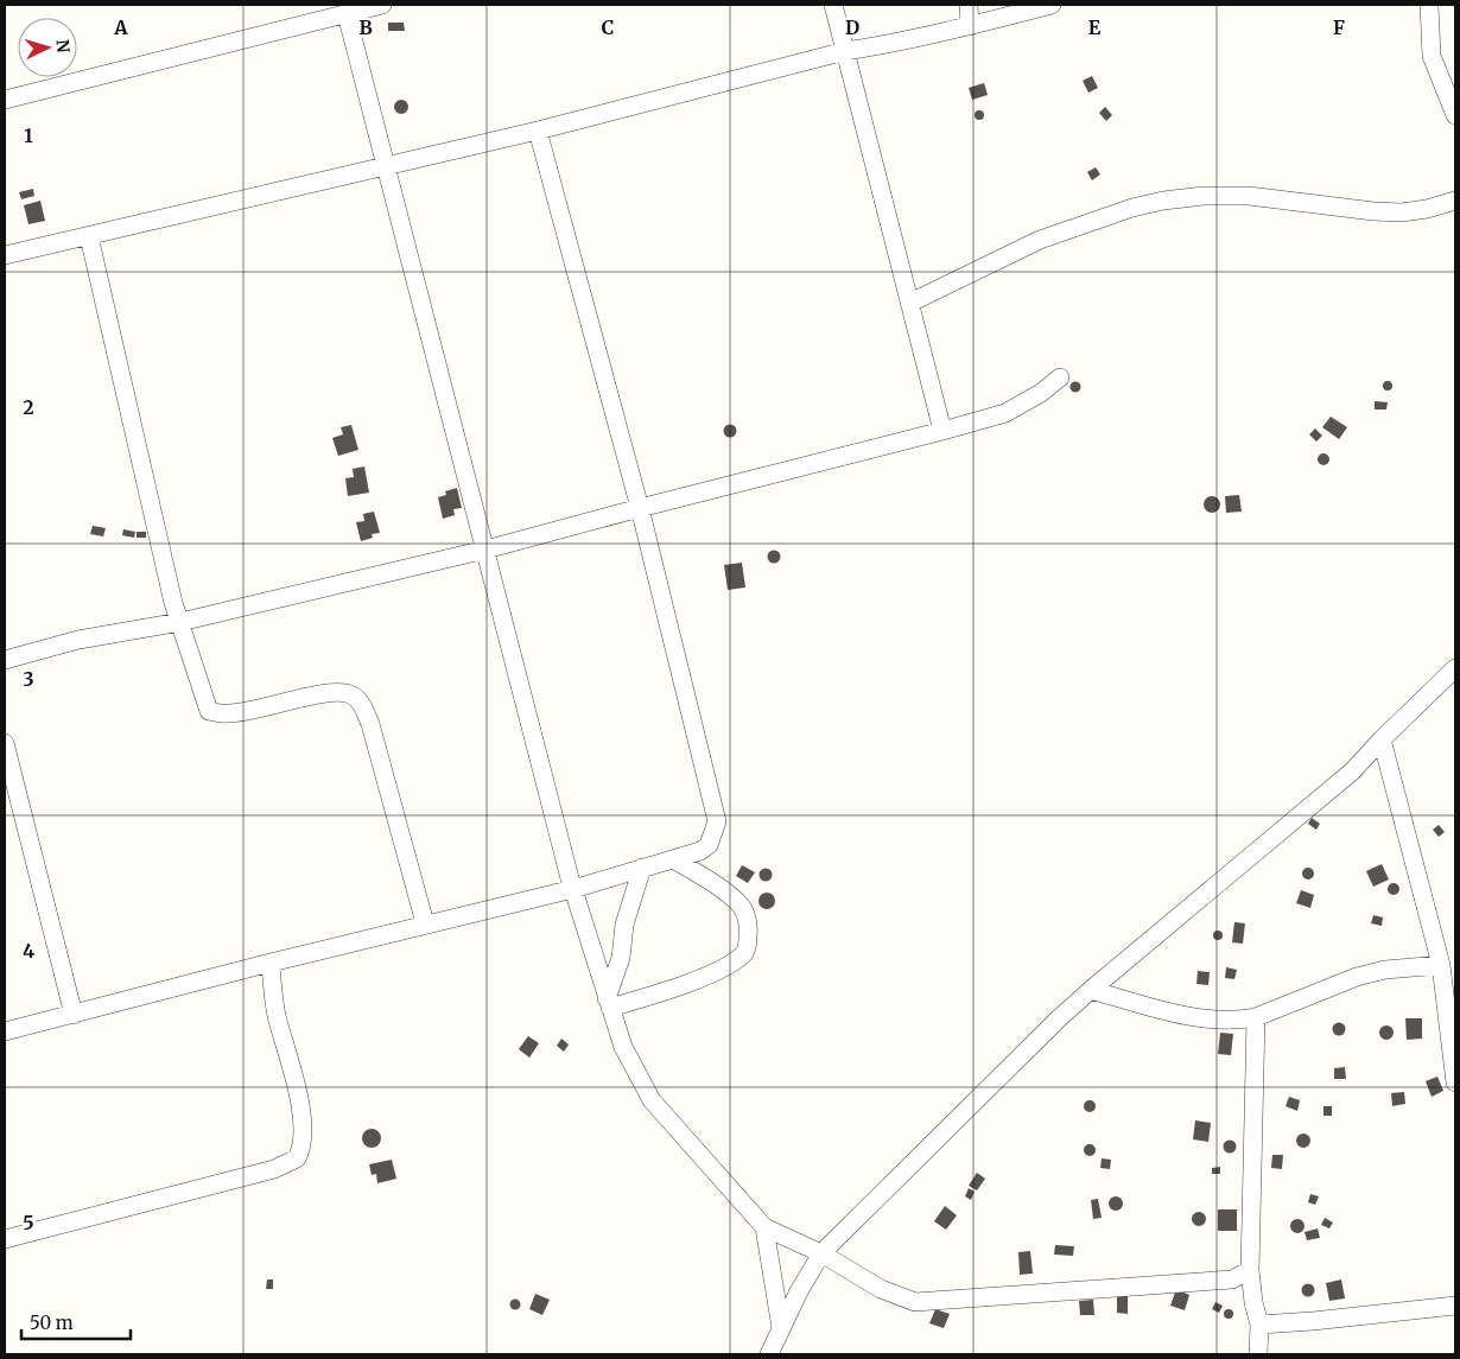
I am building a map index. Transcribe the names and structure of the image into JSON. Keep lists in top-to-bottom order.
{
  "scale_bar": "50 m",
  "north": "right",
  "grid": {
    "columns": [
      "A",
      "B",
      "C",
      "D",
      "E",
      "F"
    ],
    "rows": [
      "1",
      "2",
      "3",
      "4",
      "5"
    ]
  }
}
